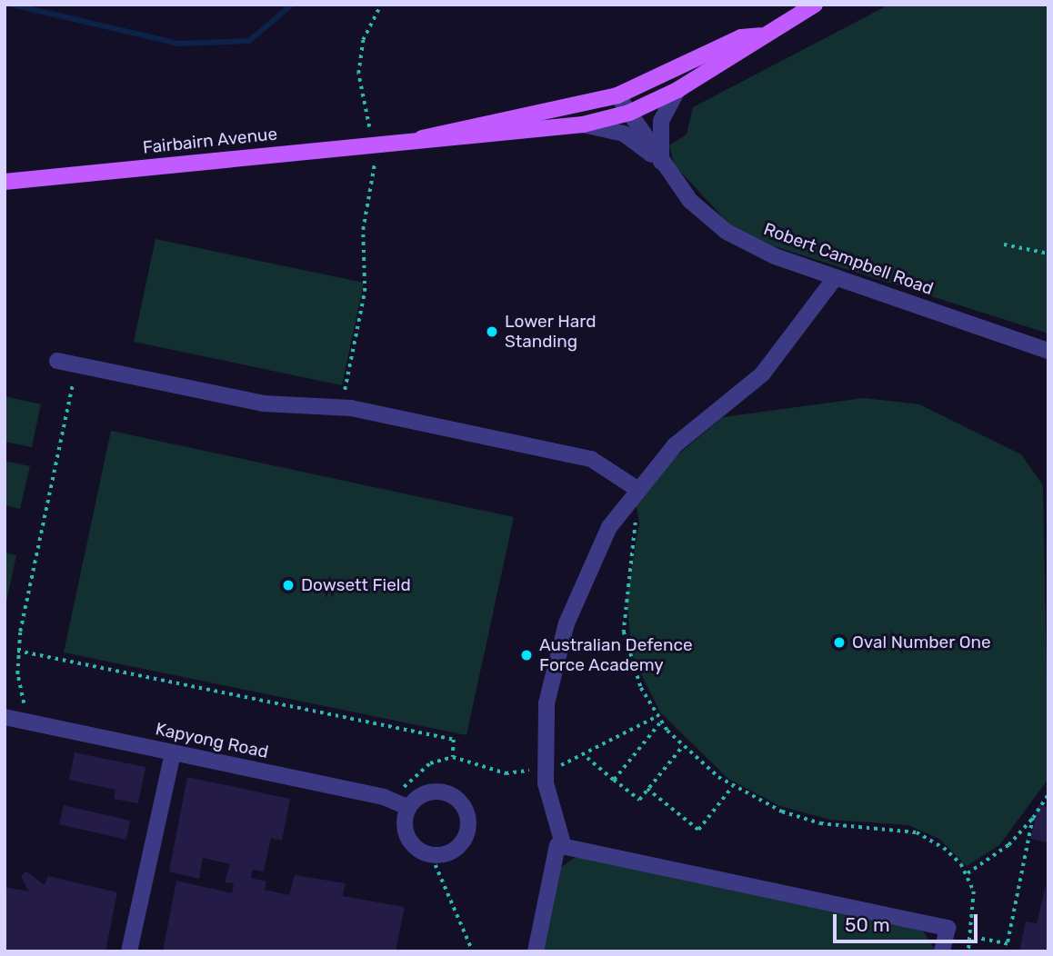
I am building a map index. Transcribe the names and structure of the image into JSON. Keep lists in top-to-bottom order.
{
  "streets": {
    "main road": ["Fairbairn Avenue"],
    "street": ["Robert Campbell Road", "Kapyong Road"]
  },
  "crossings": [
    ["Fairbairn Avenue", "Robert Campbell Road"]
  ],
  "places": [
    "Lower Hard Standing",
    "Dowsett Field",
    "Oval Number One",
    "Australian Defence Force Academy"
  ],
  "scale_bar": "50 m"
}
